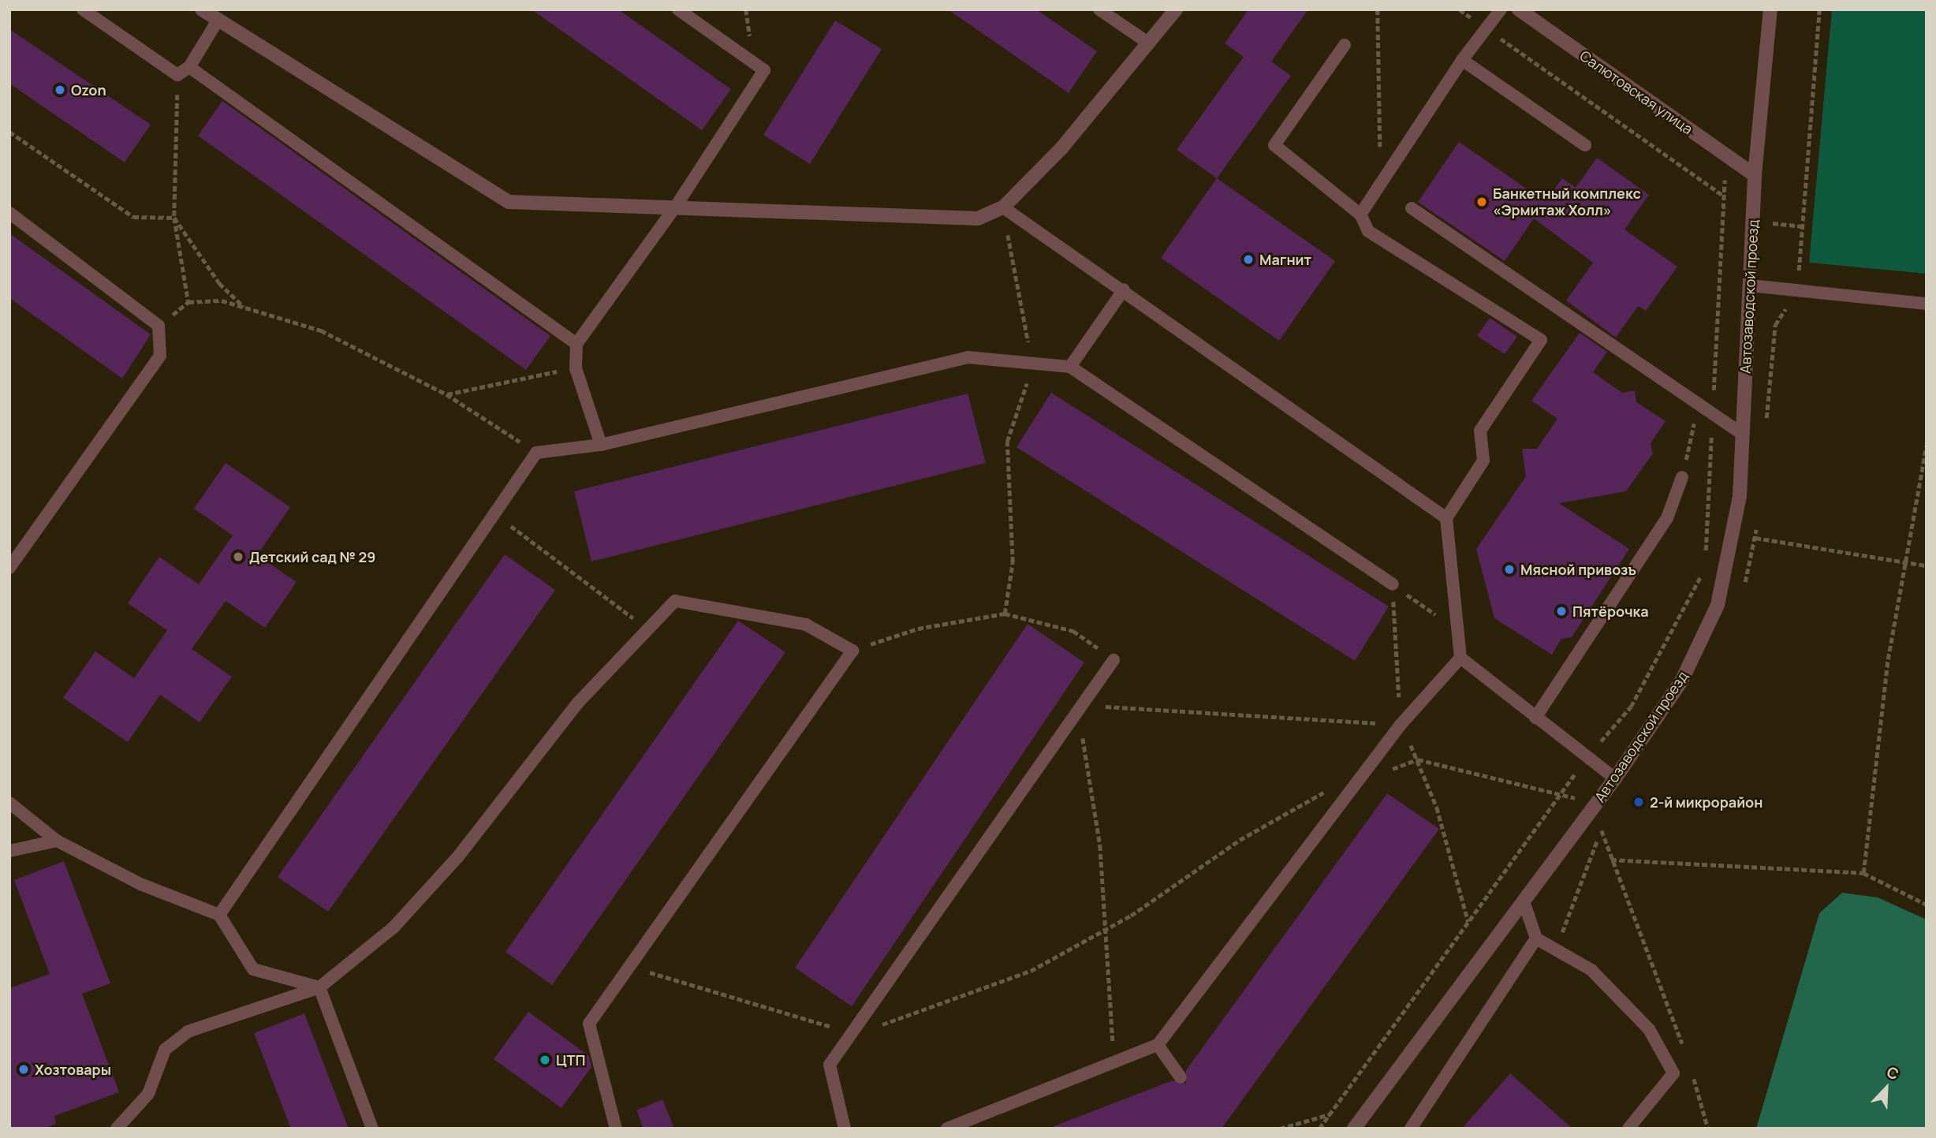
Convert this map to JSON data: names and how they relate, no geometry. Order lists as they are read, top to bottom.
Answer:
{
  "streets": {
    "street": ["Салютовская улица", "Автозаводской проезд"]
  },
  "crossings": [
    ["Салютовская улица", "Автозаводской проезд"]
  ],
  "places": [
    "Ozon",
    "Банкетный комплекс «Эрмитаж Холл»",
    "Магнит",
    "Детский сад № 29",
    "Мясной привозъ",
    "Пятёрочка",
    "2-й микрорайон",
    "ЦТП",
    "Хозтовары"
  ],
  "north": "top right"
}
